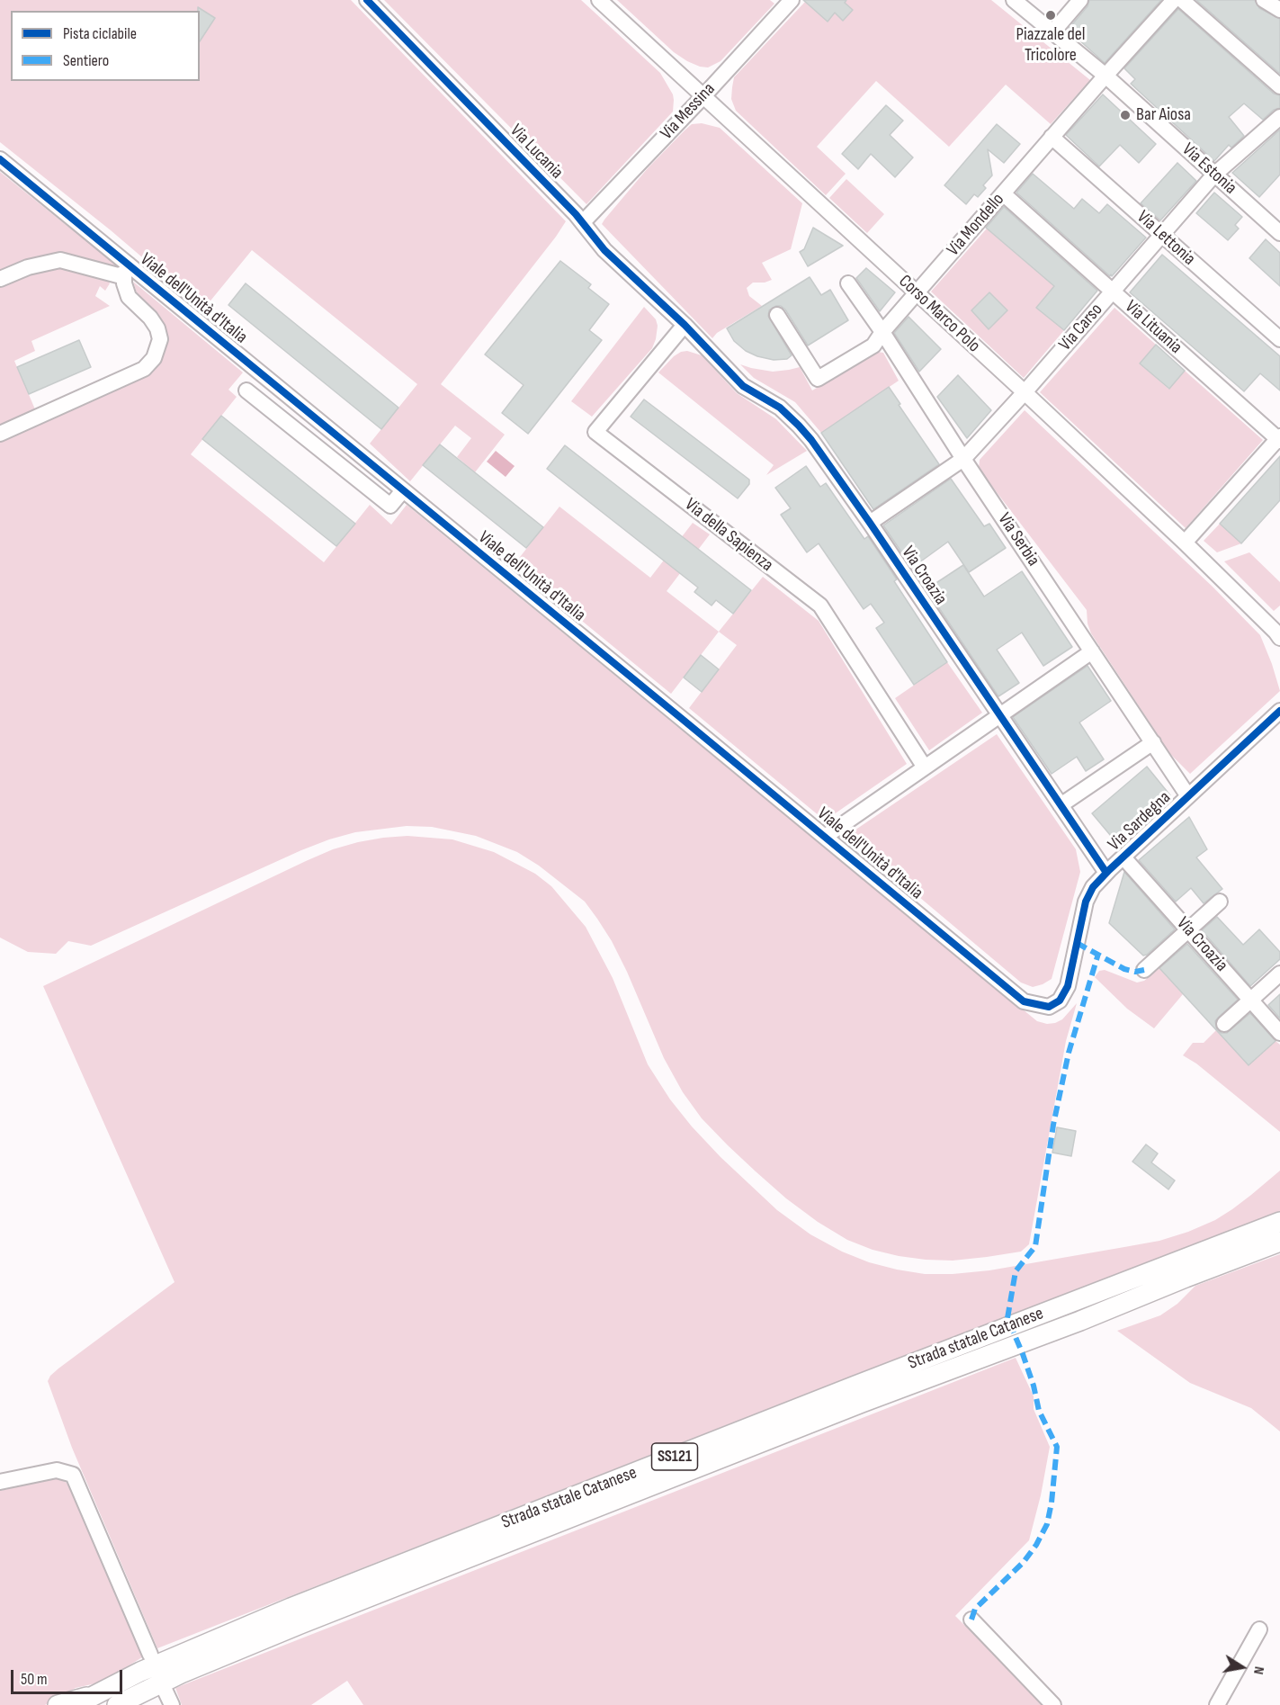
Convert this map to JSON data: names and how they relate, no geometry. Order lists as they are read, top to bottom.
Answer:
{
  "streets": {
    "main road": ["Strada statale Catanese", "SS121"],
    "street": [
      "Via Messina",
      "Via Lucania",
      "Via Estonia",
      "Via Mondello",
      "Via Lettonia",
      "Viale dell'Unità d'Italia",
      "Corso Marco Polo",
      "Via Carso",
      "Via Lituania",
      "Via della Sapienza",
      "Via Serbia",
      "Via Croazia",
      "Via Sardegna"
    ]
  },
  "crossings": [
    ["Via Messina", "Via Lucania"],
    ["Via Messina", "Corso Marco Polo"],
    ["Via Lucania", "Via della Sapienza"],
    ["Via Lucania", "Via Croazia"],
    ["Via Estonia", "Via Mondello"],
    ["Via Estonia", "Via Carso"],
    ["Via Mondello", "Via Lettonia"],
    ["Via Mondello", "Corso Marco Polo"],
    ["Via Mondello", "Via Lituania"],
    ["Via Mondello", "Via Serbia"],
    ["Via Lettonia", "Via Carso"],
    ["Viale dell'Unità d'Italia", "Via Sardegna"],
    ["Corso Marco Polo", "Via Carso"],
    ["Via Carso", "Via Lituania"],
    ["Via Carso", "Via Serbia"],
    ["Via Carso", "Via Croazia"],
    ["Via della Sapienza", "Via Croazia"],
    ["Via Serbia", "Via Sardegna"],
    ["Via Croazia", "Via Sardegna"]
  ],
  "places": ["Piazzale del Tricolore", "Bar Aiosa"],
  "legend": ["Pista ciclabile", "Sentiero"],
  "scale_bar": "50 m",
  "north": "right"
}
